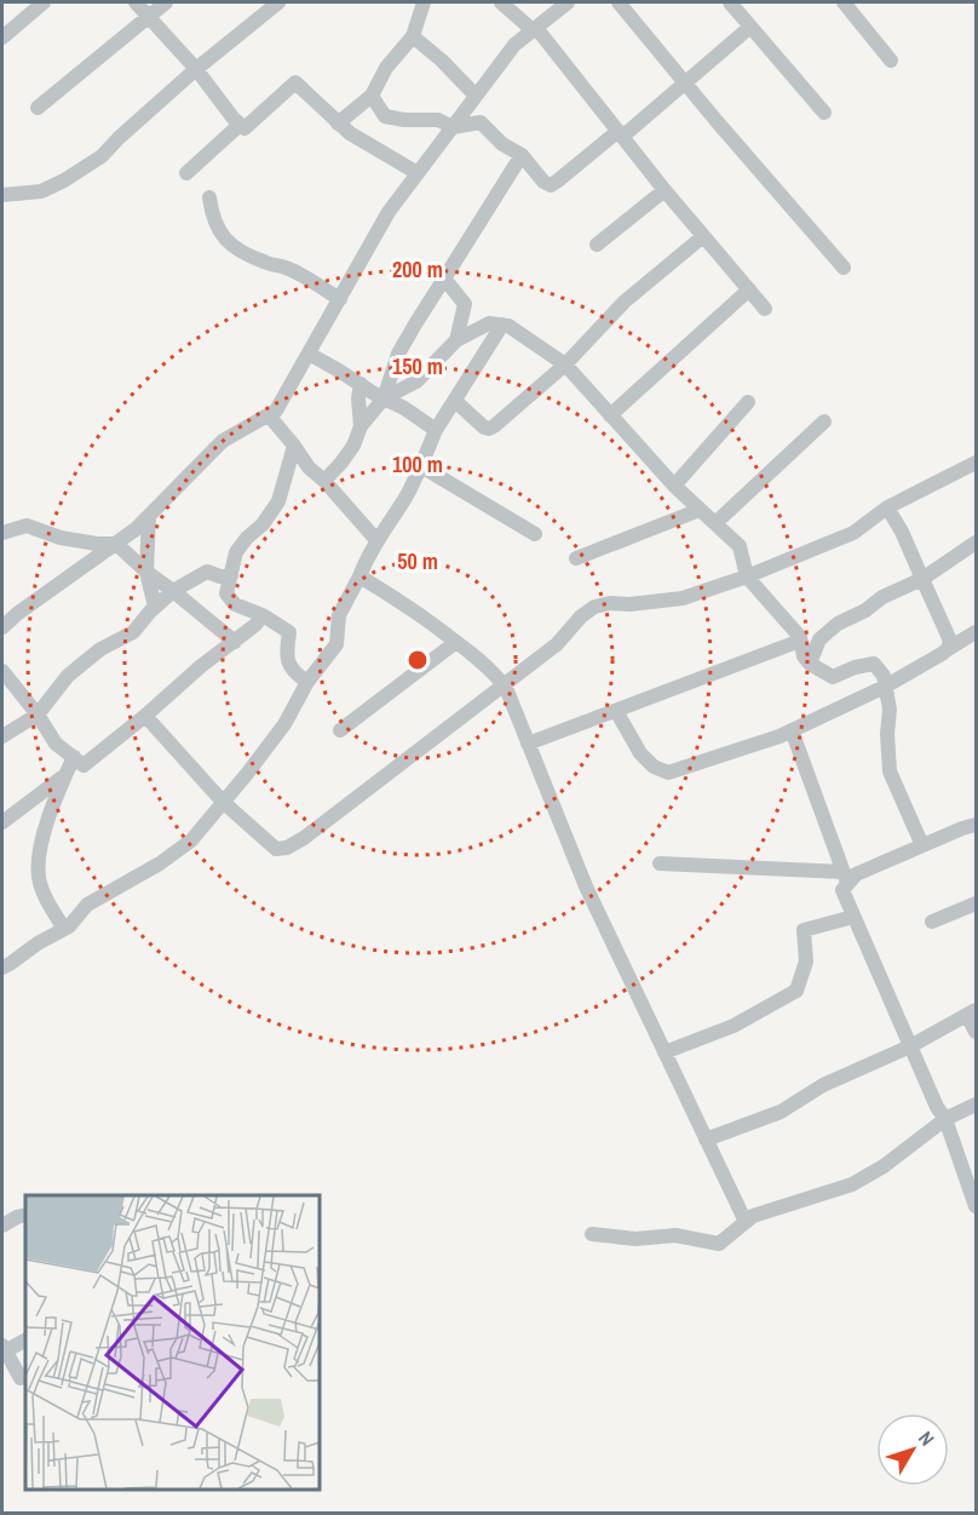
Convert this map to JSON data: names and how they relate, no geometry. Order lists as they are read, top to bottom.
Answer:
{
  "north": "top right",
  "rings": [
    "200 m",
    "150 m",
    "100 m",
    "50 m"
  ]
}
